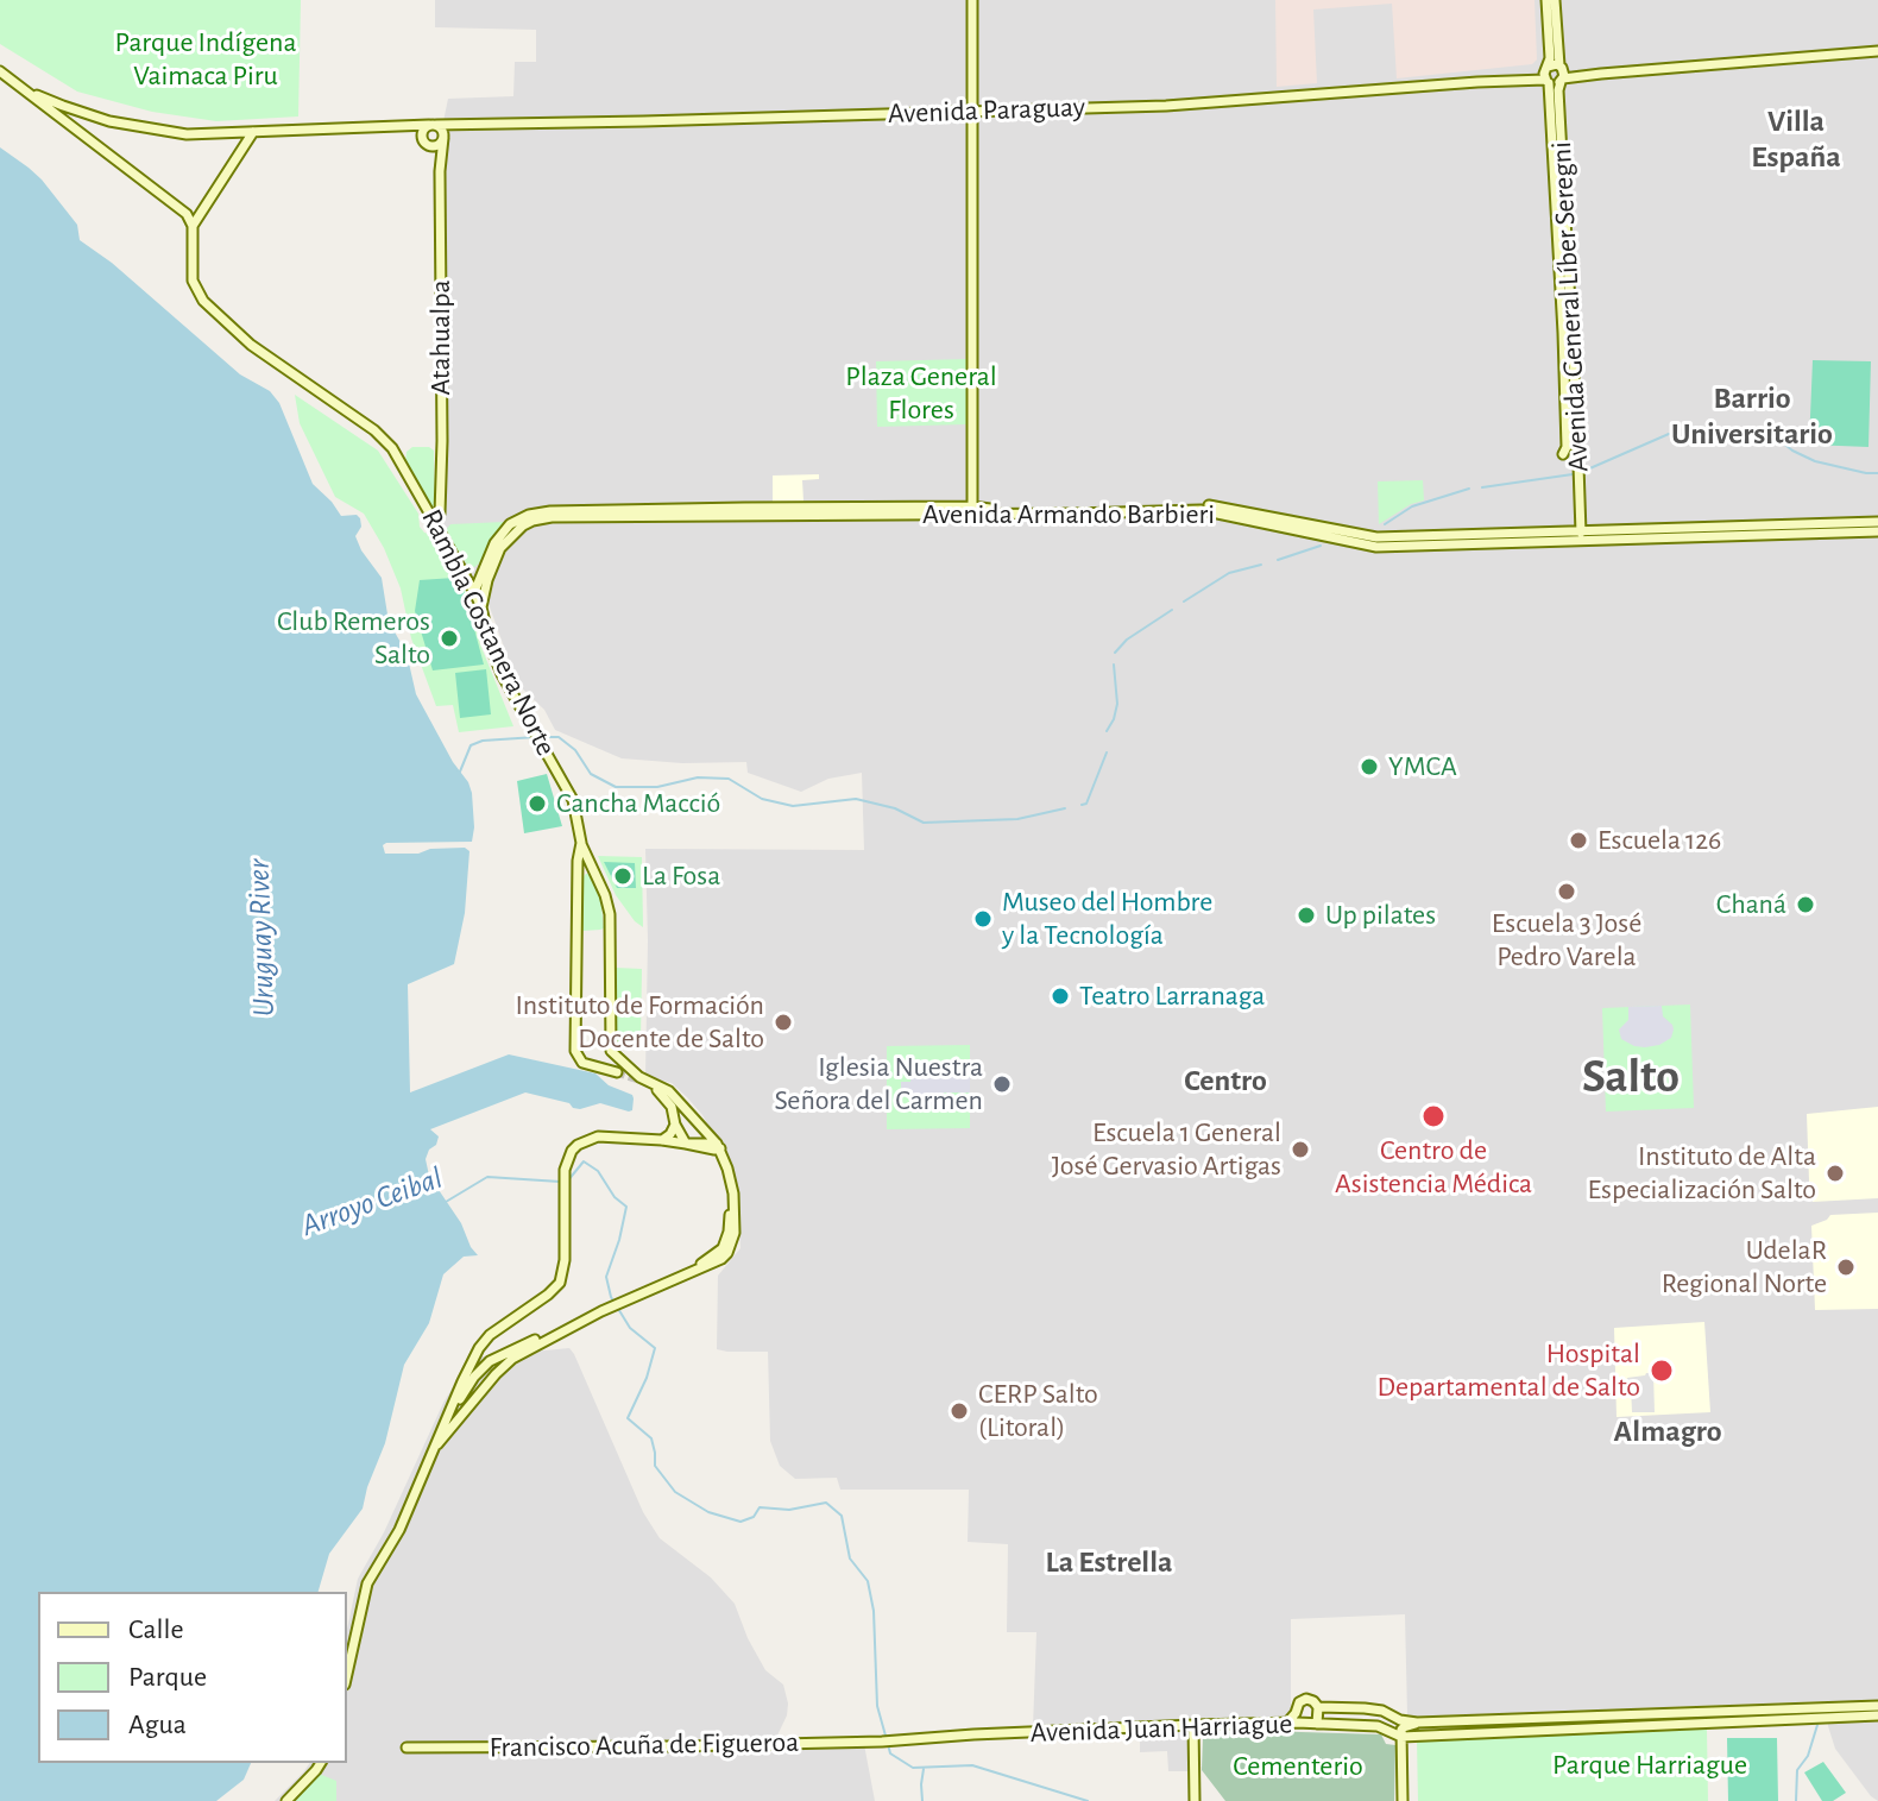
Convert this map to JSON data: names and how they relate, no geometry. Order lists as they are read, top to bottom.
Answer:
{
  "streets": {
    "street": [
      "Avenida Paraguay",
      "Avenida General Líber Seregni",
      "Atahualpa",
      "Avenida Armando Barbieri",
      "Rambla Costanera Norte",
      "Avenida Juan Harriague",
      "Francisco Acuña de Figueroa"
    ]
  },
  "crossings": [
    ["Avenida Paraguay", "Avenida General Líber Seregni"],
    ["Avenida Paraguay", "Atahualpa"],
    ["Avenida General Líber Seregni", "Avenida Armando Barbieri"],
    ["Atahualpa", "Rambla Costanera Norte"],
    ["Avenida Armando Barbieri", "Rambla Costanera Norte"],
    ["Avenida Juan Harriague", "Francisco Acuña de Figueroa"]
  ],
  "districts": [
    "Villa España",
    "Barrio Universitario",
    "Salto",
    "Centro",
    "Almagro",
    "La Estrella"
  ],
  "water": ["Uruguay River", "Arroyo Ceibal"],
  "parks": [
    "Parque Indígena Vaimaca Piru",
    "Plaza General Flores",
    "Parque Harriague",
    "Cementerio"
  ],
  "places": [
    "Club Remeros Salto",
    "YMCA",
    "Cancha Macció",
    "Escuela 126",
    "La Fosa",
    "Escuela 3 José Pedro Varela",
    "Chaná",
    "Up pilates",
    "Museo del Hombre y la Tecnología",
    "Teatro Larranaga",
    "Instituto de Formación Docente de Salto",
    "Iglesia Nuestra Señora del Carmen",
    "Centro de Asistencia Médica",
    "Escuela 1 General José Gervasio Artigas",
    "Instituto de Alta Especialización Salto",
    "UdelaR Regional Norte",
    "Hospital Departamental de Salto",
    "CERP Salto (Litoral)"
  ],
  "legend": ["Calle", "Parque", "Agua"]
}
